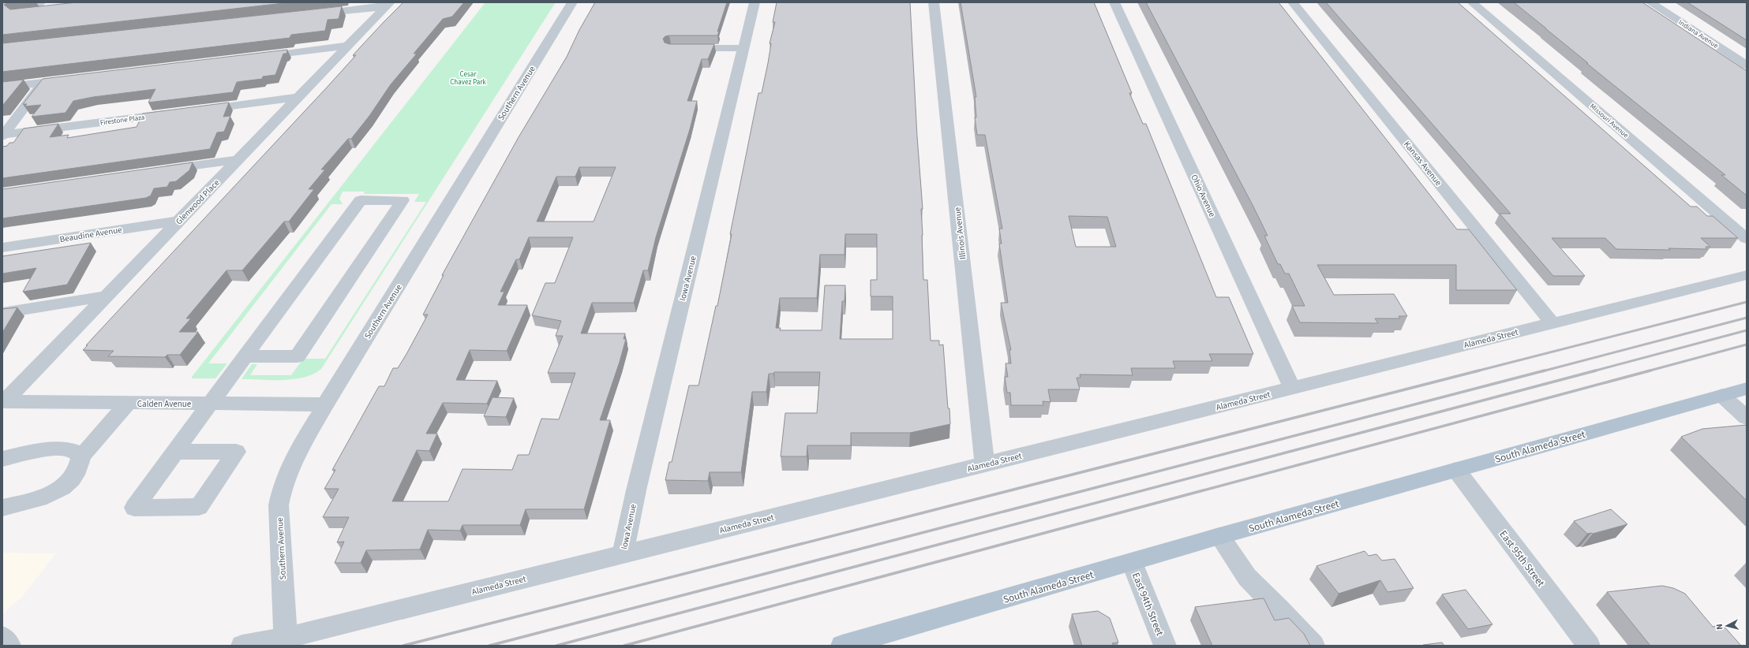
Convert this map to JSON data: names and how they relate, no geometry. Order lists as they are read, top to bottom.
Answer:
{
  "streets": {
    "main road": ["South Alameda Street"],
    "street": [
      "Indiana Avenue",
      "Southern Avenue",
      "Firestone Plaza",
      "Missouri Avenue",
      "Kansas Avenue",
      "Ohio Avenue",
      "Glenwood Place",
      "Illinois Avenue",
      "Beaudine Avenue",
      "Iowa Avenue",
      "Alameda Street",
      "Calden Avenue",
      "East 95th Street",
      "East 94th Street"
    ]
  },
  "crossings": [
    ["Southern Avenue", "Alameda Street"],
    ["Southern Avenue", "Calden Avenue"],
    ["Kansas Avenue", "Alameda Street"],
    ["Ohio Avenue", "Alameda Street"],
    ["Glenwood Place", "Beaudine Avenue"],
    ["Glenwood Place", "Calden Avenue"],
    ["Illinois Avenue", "Alameda Street"],
    ["Iowa Avenue", "Alameda Street"],
    ["South Alameda Street", "East 95th Street"],
    ["South Alameda Street", "East 94th Street"]
  ],
  "parks": ["Cesar Chavez Park"],
  "north": "left"
}
